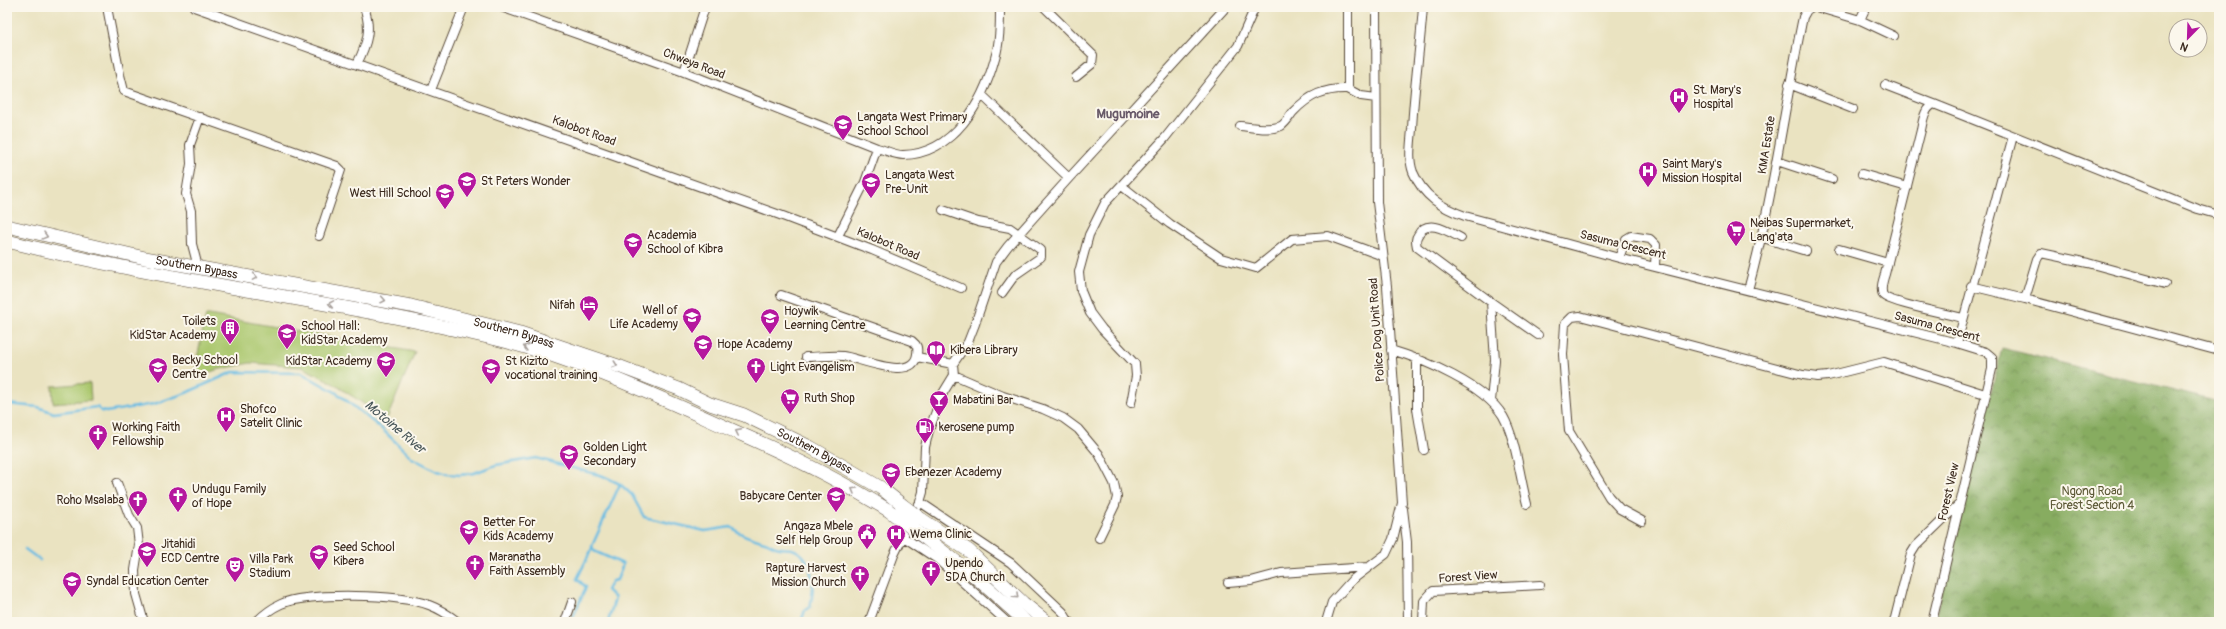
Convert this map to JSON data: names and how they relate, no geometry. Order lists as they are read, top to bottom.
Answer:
{
  "streets": {
    "highway": ["Southern Bypass"],
    "street": [
      "Chweya Road",
      "Kalobot Road",
      "KMA Estate",
      "Sasuma Crescent",
      "Police Dog Unit Road",
      "Forest View"
    ]
  },
  "crossings": [
    ["KMA Estate", "Sasuma Crescent"],
    ["Sasuma Crescent", "Forest View"]
  ],
  "districts": ["Mugumoine"],
  "water": ["Motoine River"],
  "parks": ["Ngong Road Forest Section 4"],
  "places": {
    "hospital": [
      "St. Mary's Hospital",
      "Saint Mary's Mission Hospital",
      "Shofco Satelit Clinic",
      "Wema Clinic"
    ],
    "school or university": [
      "Langata West Primary School School",
      "St Peters Wonder",
      "Langata West Pre-Unit",
      "West Hill School",
      "Academia School of Kibra",
      "Well of Life Academy",
      "Hoywik Learning Centre",
      "School Hall: KidStar Academy",
      "Hope Academy",
      "KidStar Academy",
      "Becky School Centre",
      "St Kizito vocational training",
      "Golden Light Secondary",
      "Ebenezer Academy",
      "Babycare Center",
      "Better For Kids Academy",
      "Jitahidi ECD Centre",
      "Seed School Kibera",
      "Syndal Education Center"
    ],
    "supermarket": ["Neibas Supermarket, Lang'ata", "Ruth Shop"],
    "hotel": ["Nifah"],
    "building": ["Toilets KidStar Academy"],
    "library": ["Kibera Library"],
    "church": [
      "Light Evangelism",
      "Working Faith Fellowship",
      "Undugu Family of Hope",
      "Roho Msalaba",
      "Maranatha Faith Assembly",
      "Upendo SDA Church",
      "Rapture Harvest Mission Church"
    ],
    "bar": ["Mabatini Bar"],
    "fuel station": ["kerosene pump"],
    "public building": ["Angaza Mbele Self Help Group"],
    "theatre": ["Villa Park Stadium"]
  },
  "north": "bottom left"
}
